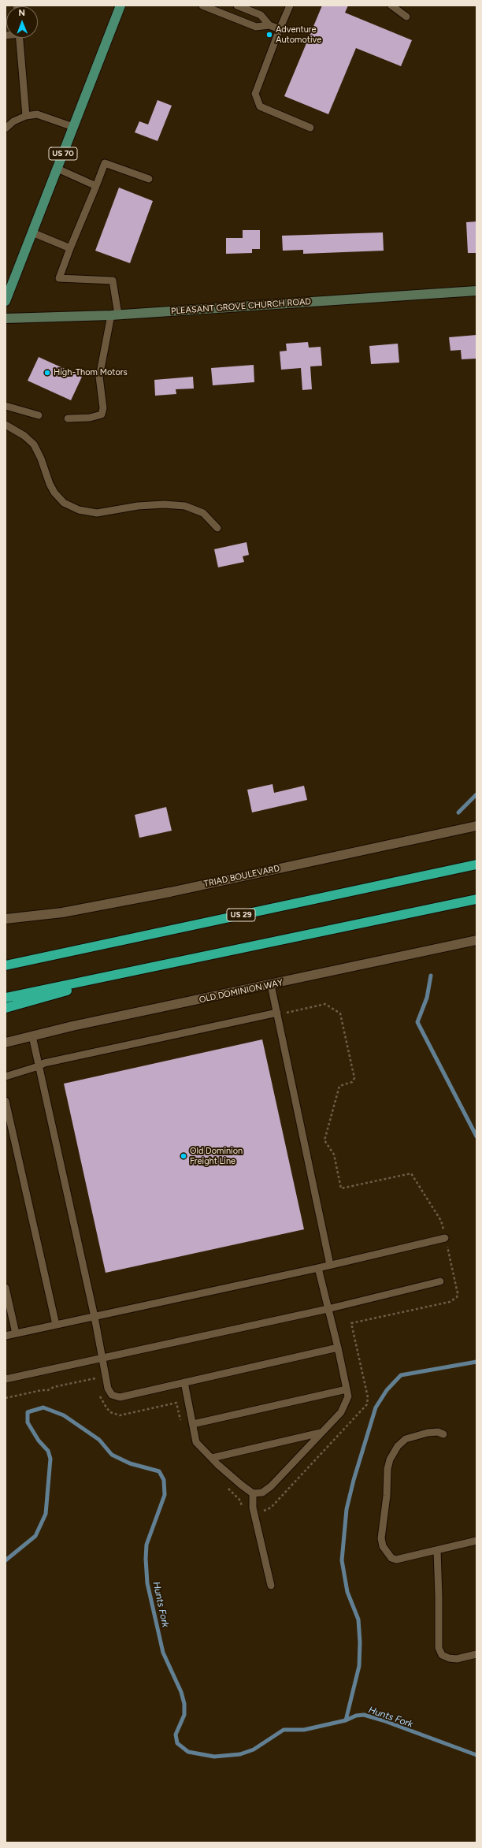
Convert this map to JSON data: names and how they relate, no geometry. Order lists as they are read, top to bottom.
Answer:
{
  "streets": {
    "highway": ["US 29"],
    "main road": ["US 70"],
    "street": ["PLEASANT GROVE CHURCH ROAD", "TRIAD BOULEVARD", "OLD DOMINION WAY"]
  },
  "water": ["Hunts Fork"],
  "places": ["Adventure Automotive", "High-Thom Motors", "Old Dominion Freight Line"],
  "north": "top"
}
